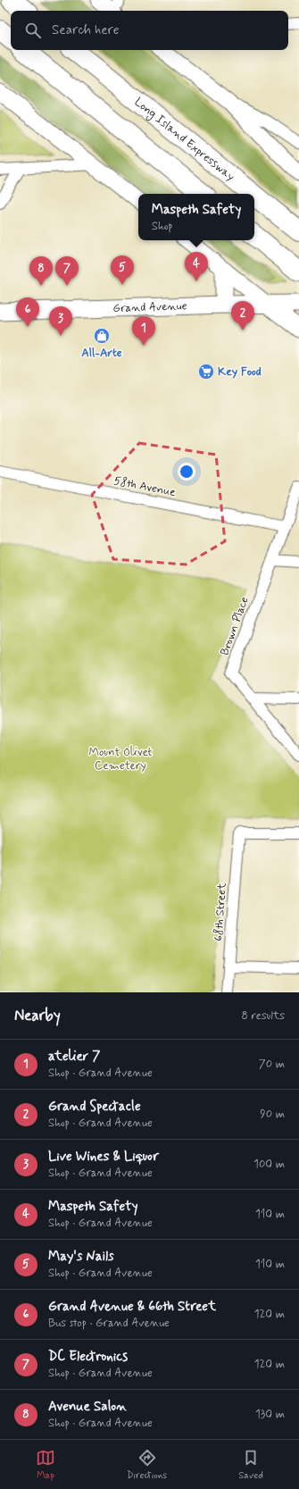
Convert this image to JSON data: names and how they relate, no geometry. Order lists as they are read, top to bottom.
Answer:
{
  "streets": {
    "highway": ["Long Island Expressway"],
    "main road": ["Grand Avenue"],
    "street": ["58th Avenue", "Brown Place", "68th Street"]
  },
  "crossings": [
    ["58th Avenue", "Brown Place"]
  ],
  "parks": ["Mount Olivet Cemetery"],
  "places": {
    "shop": ["All-Arte"],
    "supermarket": ["Key Food"]
  },
  "page": {
    "search": "Search here",
    "popup": ["Maspeth Safety", "Shop"],
    "pins": [
      "4",
      "5",
      "7",
      "8",
      "6",
      "2",
      "3",
      "1"
    ],
    "heading": ["Nearby", "8 results"],
    "list": [
      {
        "mark": "1",
        "name": "atelier 7",
        "note": "Shop · Grand Avenue",
        "value": "70 m"
      },
      {
        "mark": "2",
        "name": "Grand Spectacle",
        "note": "Shop · Grand Avenue",
        "value": "90 m"
      },
      {
        "mark": "3",
        "name": "Live Wines & Liquor",
        "note": "Shop · Grand Avenue",
        "value": "100 m"
      },
      {
        "mark": "4",
        "name": "Maspeth Safety",
        "note": "Shop · Grand Avenue",
        "value": "110 m"
      },
      {
        "mark": "5",
        "name": "May's Nails",
        "note": "Shop · Grand Avenue",
        "value": "110 m"
      },
      {
        "mark": "6",
        "name": "Grand Avenue & 66th Street",
        "note": "Bus stop · Grand Avenue",
        "value": "120 m"
      },
      {
        "mark": "7",
        "name": "DC Electronics",
        "note": "Shop · Grand Avenue",
        "value": "120 m"
      },
      {
        "mark": "8",
        "name": "Avenue Salon",
        "note": "Shop · Grand Avenue",
        "value": "130 m"
      }
    ],
    "nav": ["Map", "Directions", "Saved"]
  }
}
